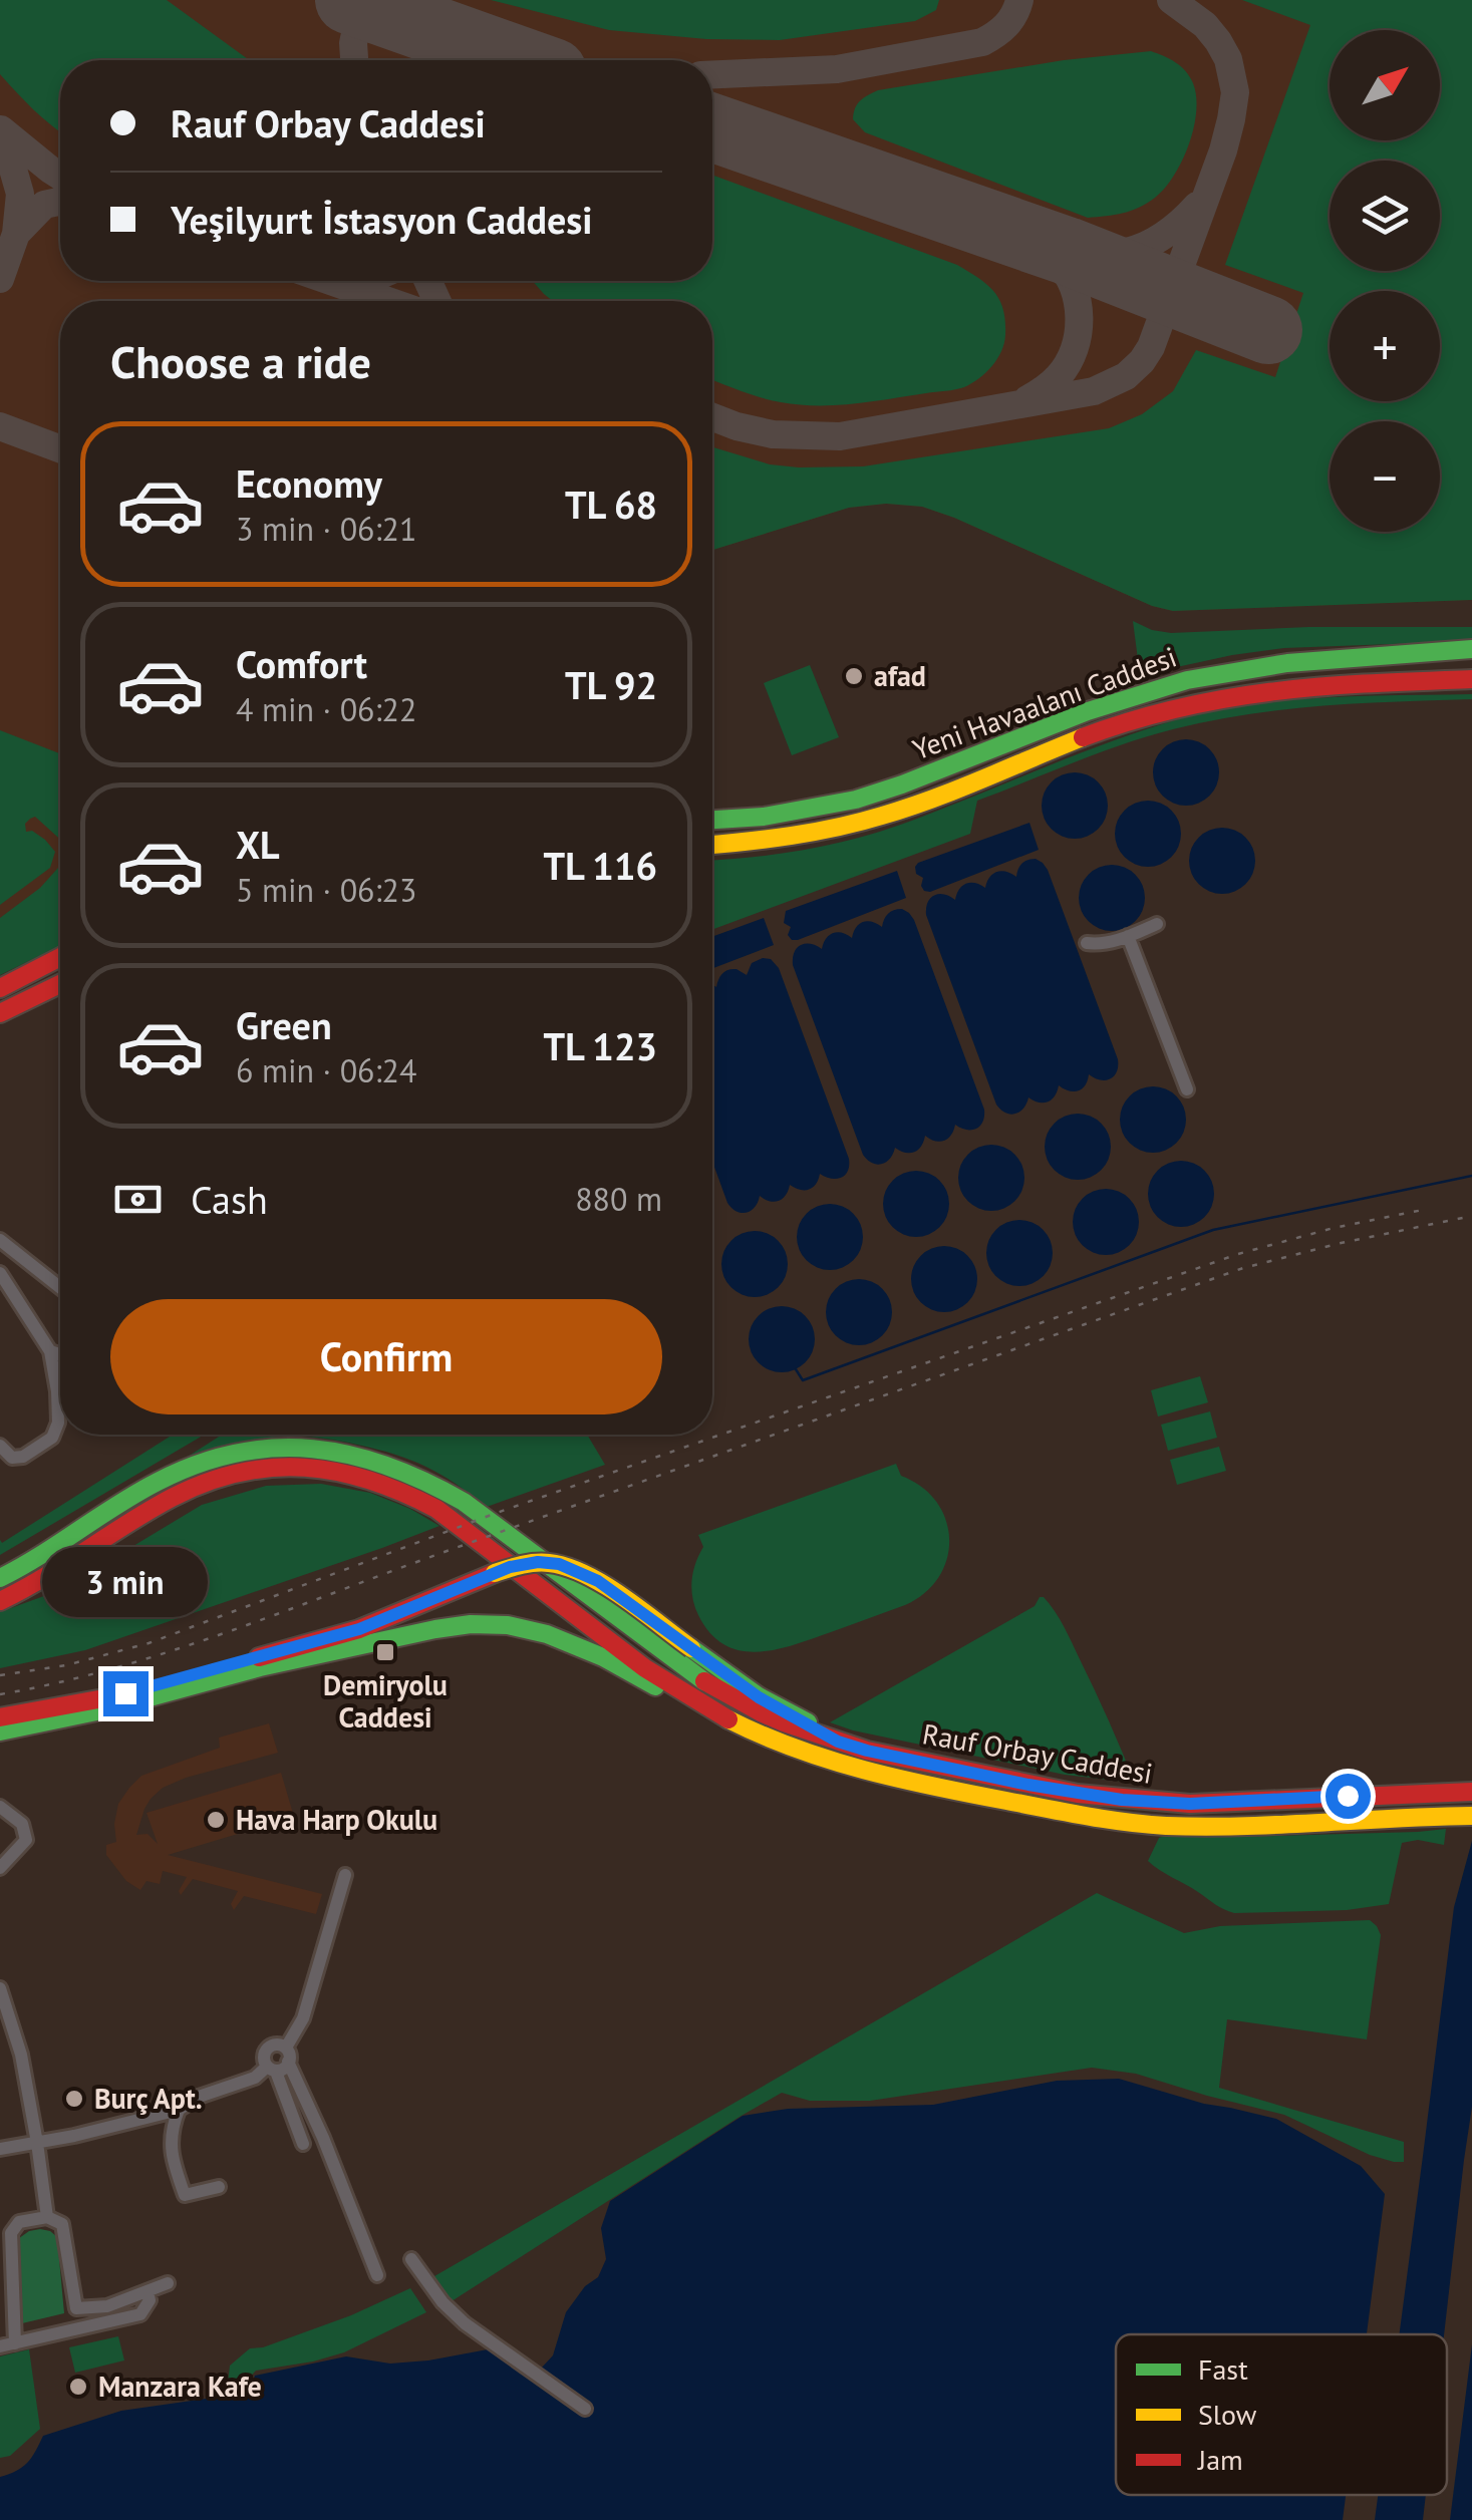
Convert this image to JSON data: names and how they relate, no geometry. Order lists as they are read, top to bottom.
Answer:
{
  "streets": {
    "main road": ["Yeni Havaalanı Caddesi", "Rauf Orbay Caddesi"]
  },
  "places": {
    "other": [
      "afad",
      "Hava Harp Okulu",
      "Burç Apt.",
      "Manzara Kafe"
    ],
    "transit": ["Demiryolu Caddesi"]
  },
  "legend": ["Fast", "Slow", "Jam"],
  "north": "top right",
  "page": {
    "map_buttons": ["+", "−"],
    "banner": ["Rauf Orbay Caddesi", "Yeşilyurt İstasyon Caddesi"],
    "heading": "Choose a ride",
    "list": [
      {
        "name": "Economy",
        "note": "3 min · 06:21",
        "value": "TL 68"
      },
      {
        "name": "Comfort",
        "note": "4 min · 06:22",
        "value": "TL 92"
      },
      {
        "name": "XL",
        "note": "5 min · 06:23",
        "value": "TL 116"
      },
      {
        "name": "Green",
        "note": "6 min · 06:24",
        "value": "TL 123"
      }
    ],
    "pay": ["Cash", "880 m"],
    "buttons": "Confirm",
    "bubble": "3 min"
  }
}
